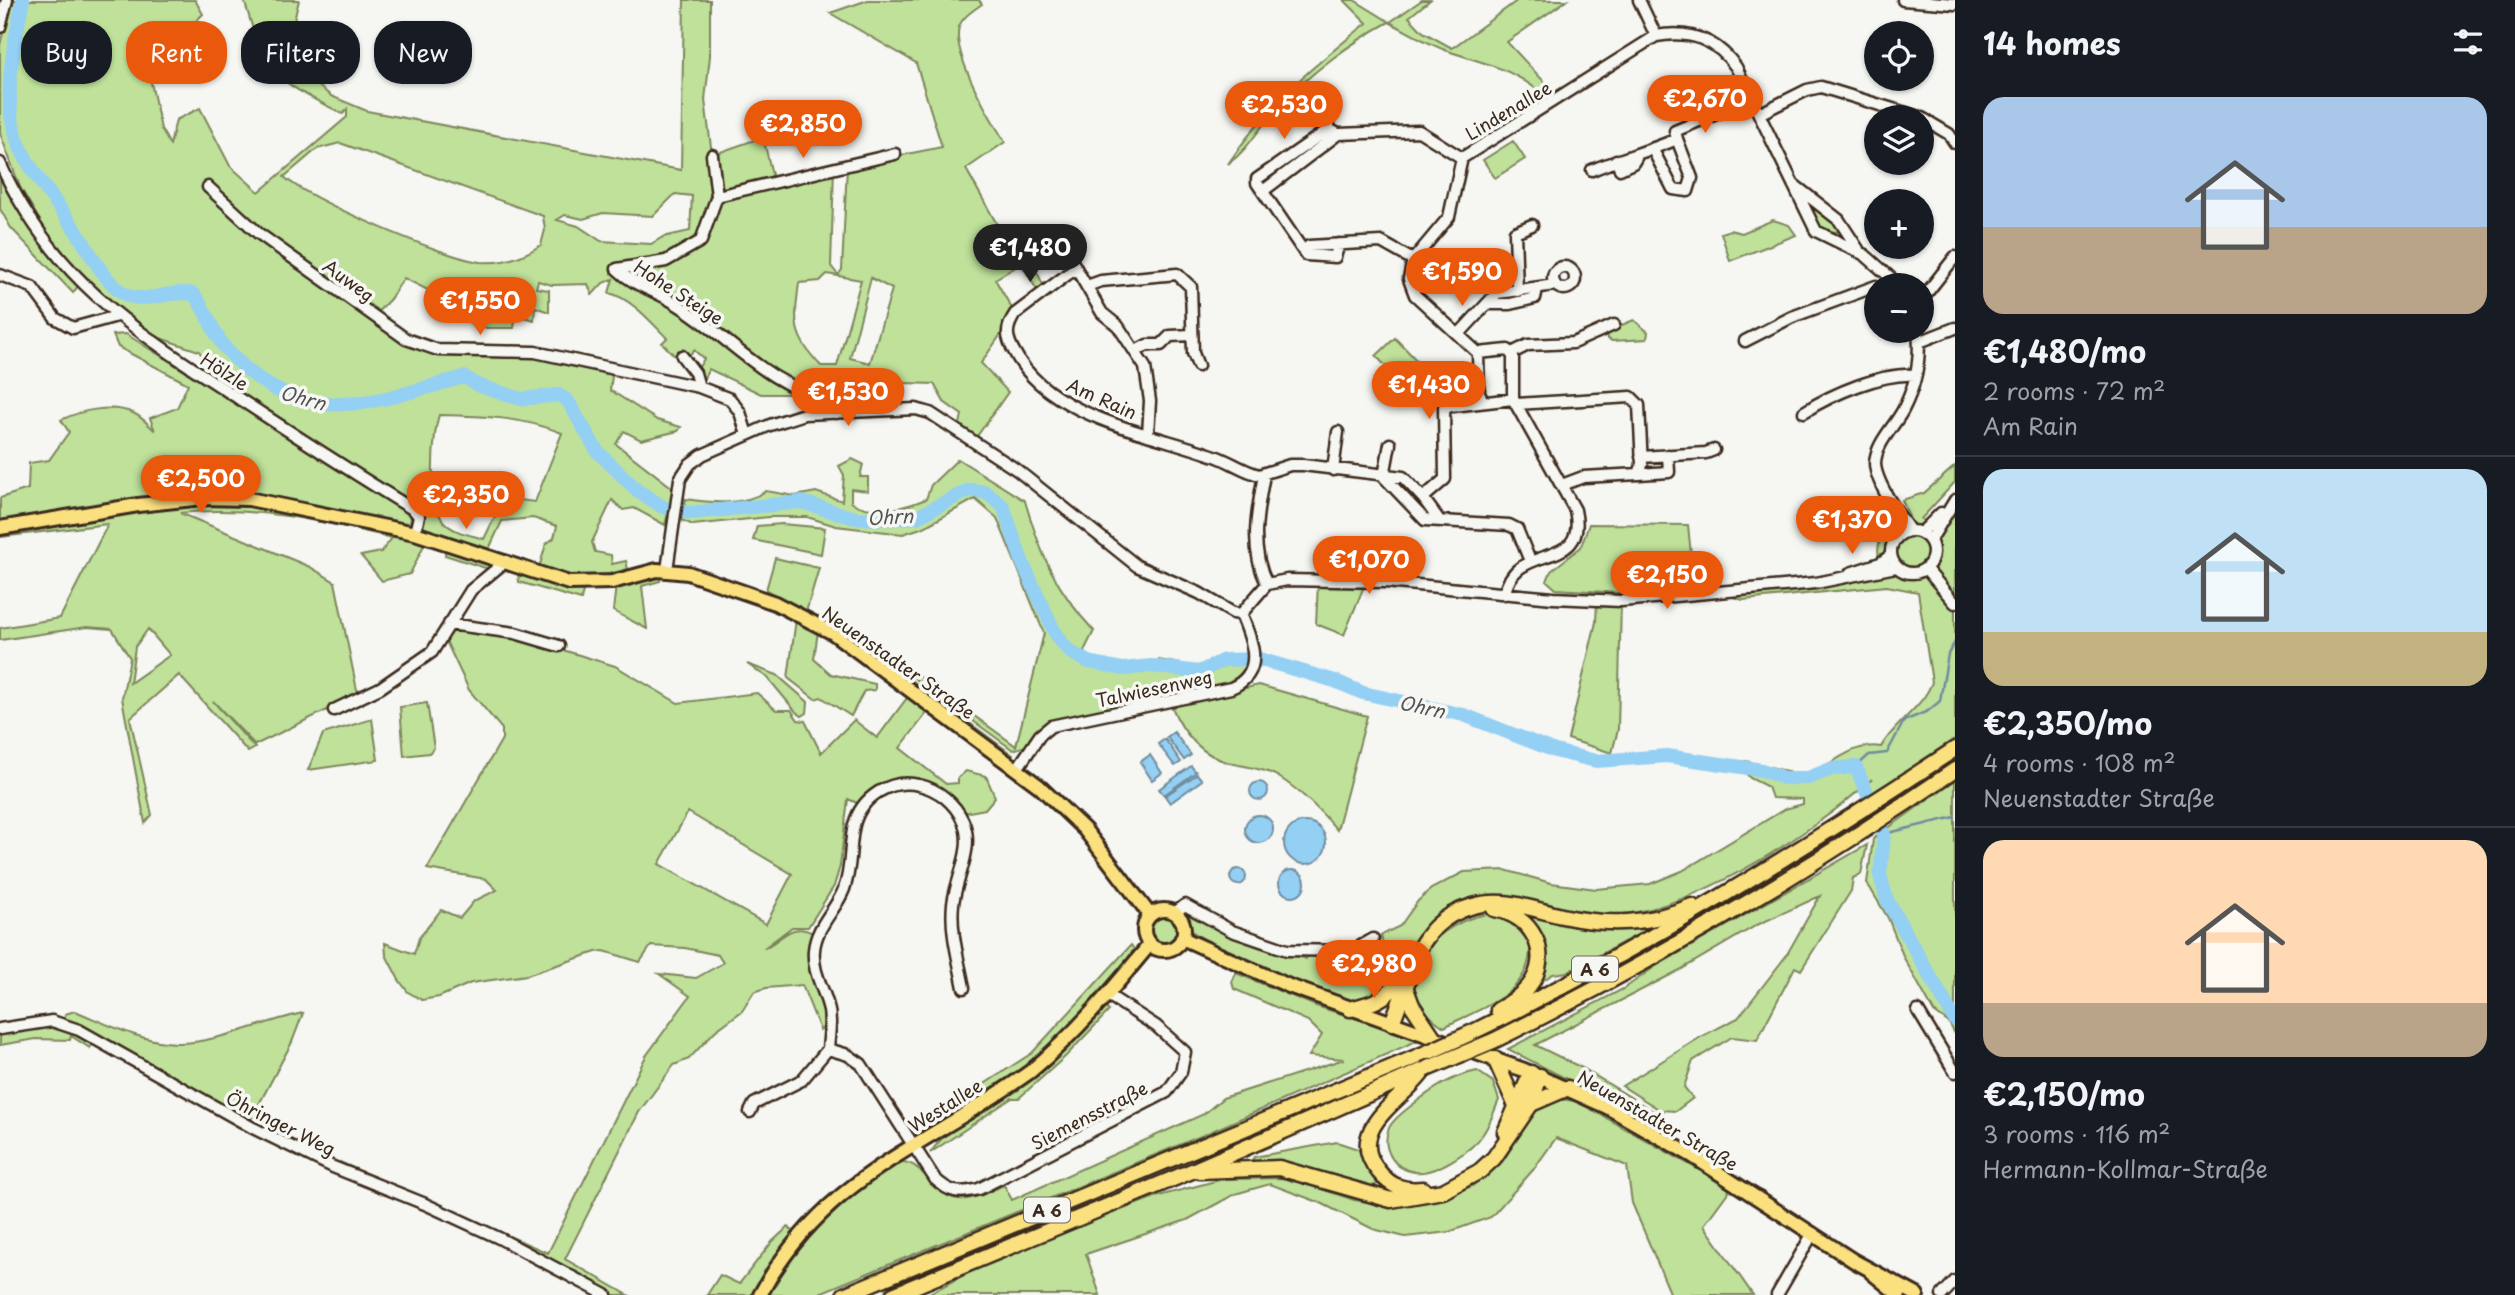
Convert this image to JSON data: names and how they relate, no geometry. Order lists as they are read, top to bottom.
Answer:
{
  "streets": {
    "highway": ["A 6"],
    "main road": ["Neuenstadter Straße", "Westallee"],
    "street": [
      "Lindenallee",
      "Auweg",
      "Hohe Steige",
      "Hölzle",
      "Am Rain",
      "Talwiesenweg",
      "Siemensstraße",
      "Öhringer Weg"
    ]
  },
  "crossings": [
    ["Hölzle", "Neuenstadter Straße"],
    ["Neuenstadter Straße", "Talwiesenweg"],
    ["Neuenstadter Straße", "A 6"],
    ["Neuenstadter Straße", "Westallee"],
    ["Westallee", "Siemensstraße"]
  ],
  "water": ["Ohrn"],
  "page": {
    "heading": "14 homes",
    "map_buttons": ["+", "−"],
    "chip": [
      "Buy",
      "Rent",
      "Filters",
      "New"
    ],
    "price": [
      "€2,670",
      "€2,530",
      "€2,850",
      "€1,480",
      "€1,590",
      "€1,550",
      "€1,430",
      "€1,530",
      "€2,500",
      "€2,350",
      "€1,370",
      "€1,070",
      "€2,150",
      "€2,980"
    ],
    "list": [
      {
        "name": "€1,480/mo",
        "note": "2 rooms · 72 m² · Am Rain"
      },
      {
        "name": "€2,350/mo",
        "note": "4 rooms · 108 m² · Neuenstadter Straße"
      },
      {
        "name": "€2,150/mo",
        "note": "3 rooms · 116 m² · Hermann-Kollmar-Straße"
      }
    ]
  }
}
